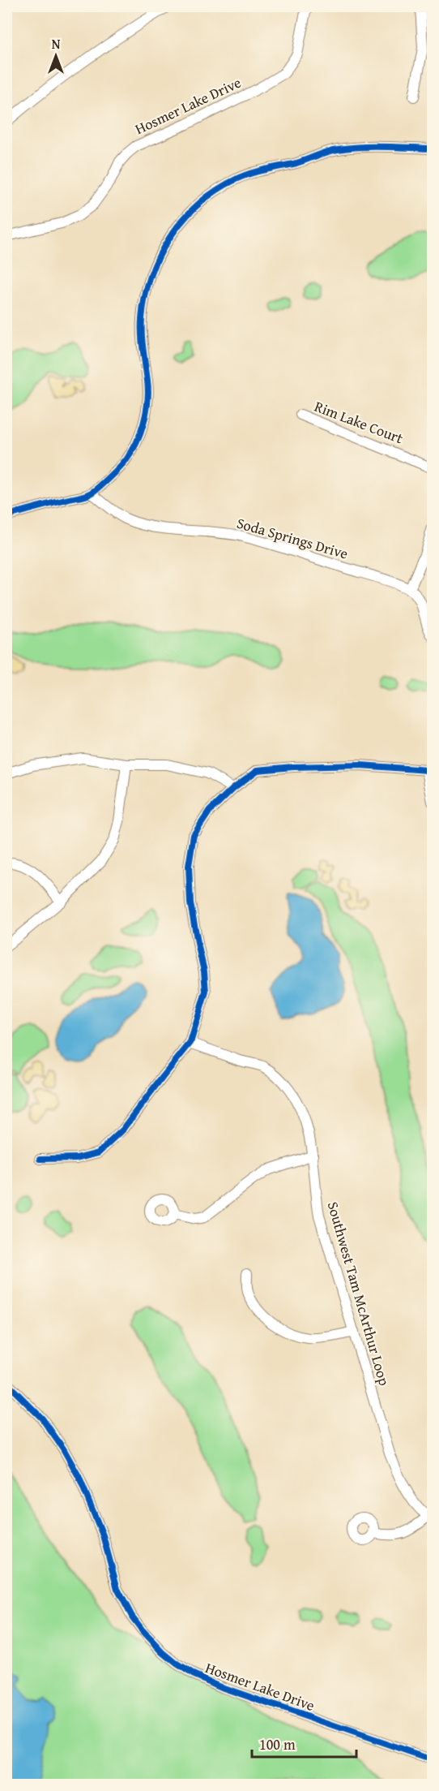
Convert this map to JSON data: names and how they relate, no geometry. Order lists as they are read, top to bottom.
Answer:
{
  "streets": {
    "street": [
      "Hosmer Lake Drive",
      "Rim Lake Court",
      "Soda Springs Drive",
      "Southwest Tam McArthur Loop"
    ]
  },
  "scale_bar": "100 m",
  "north": "top"
}
